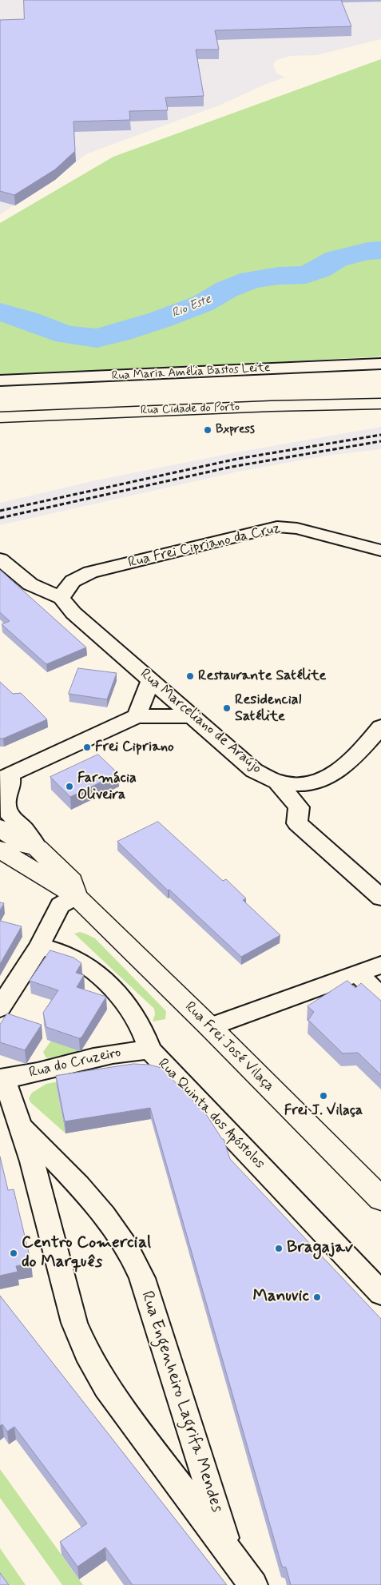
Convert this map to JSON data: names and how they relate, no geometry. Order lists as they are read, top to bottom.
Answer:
{
  "streets": {
    "main road": ["Rua Cidade do Porto", "Rua Frei José Vilaça"],
    "street": [
      "Rua Maria Amélia Bastos Leite",
      "Rua Frei Cipriano da Cruz",
      "Rua Marceliano de Araújo",
      "Rua do Cruzeiro",
      "Rua Quinta dos Apóstolos",
      "Rua Engenheiro Lagrifa Mendes"
    ]
  },
  "crossings": [
    ["Rua Frei Cipriano da Cruz", "Rua Marceliano de Araújo"],
    ["Rua do Cruzeiro", "Rua Quinta dos Apóstolos"],
    ["Rua do Cruzeiro", "Rua Engenheiro Lagrifa Mendes"]
  ],
  "water": ["Rio Este"],
  "places": [
    "Bxpress",
    "Restaurante Satélite",
    "Residencial Satélite",
    "Frei Cipriano",
    "Farmácia Oliveira",
    "Frei J. Vilaça",
    "Bragajav",
    "Centro Comercial do Marquês",
    "Manuvic"
  ]
}
